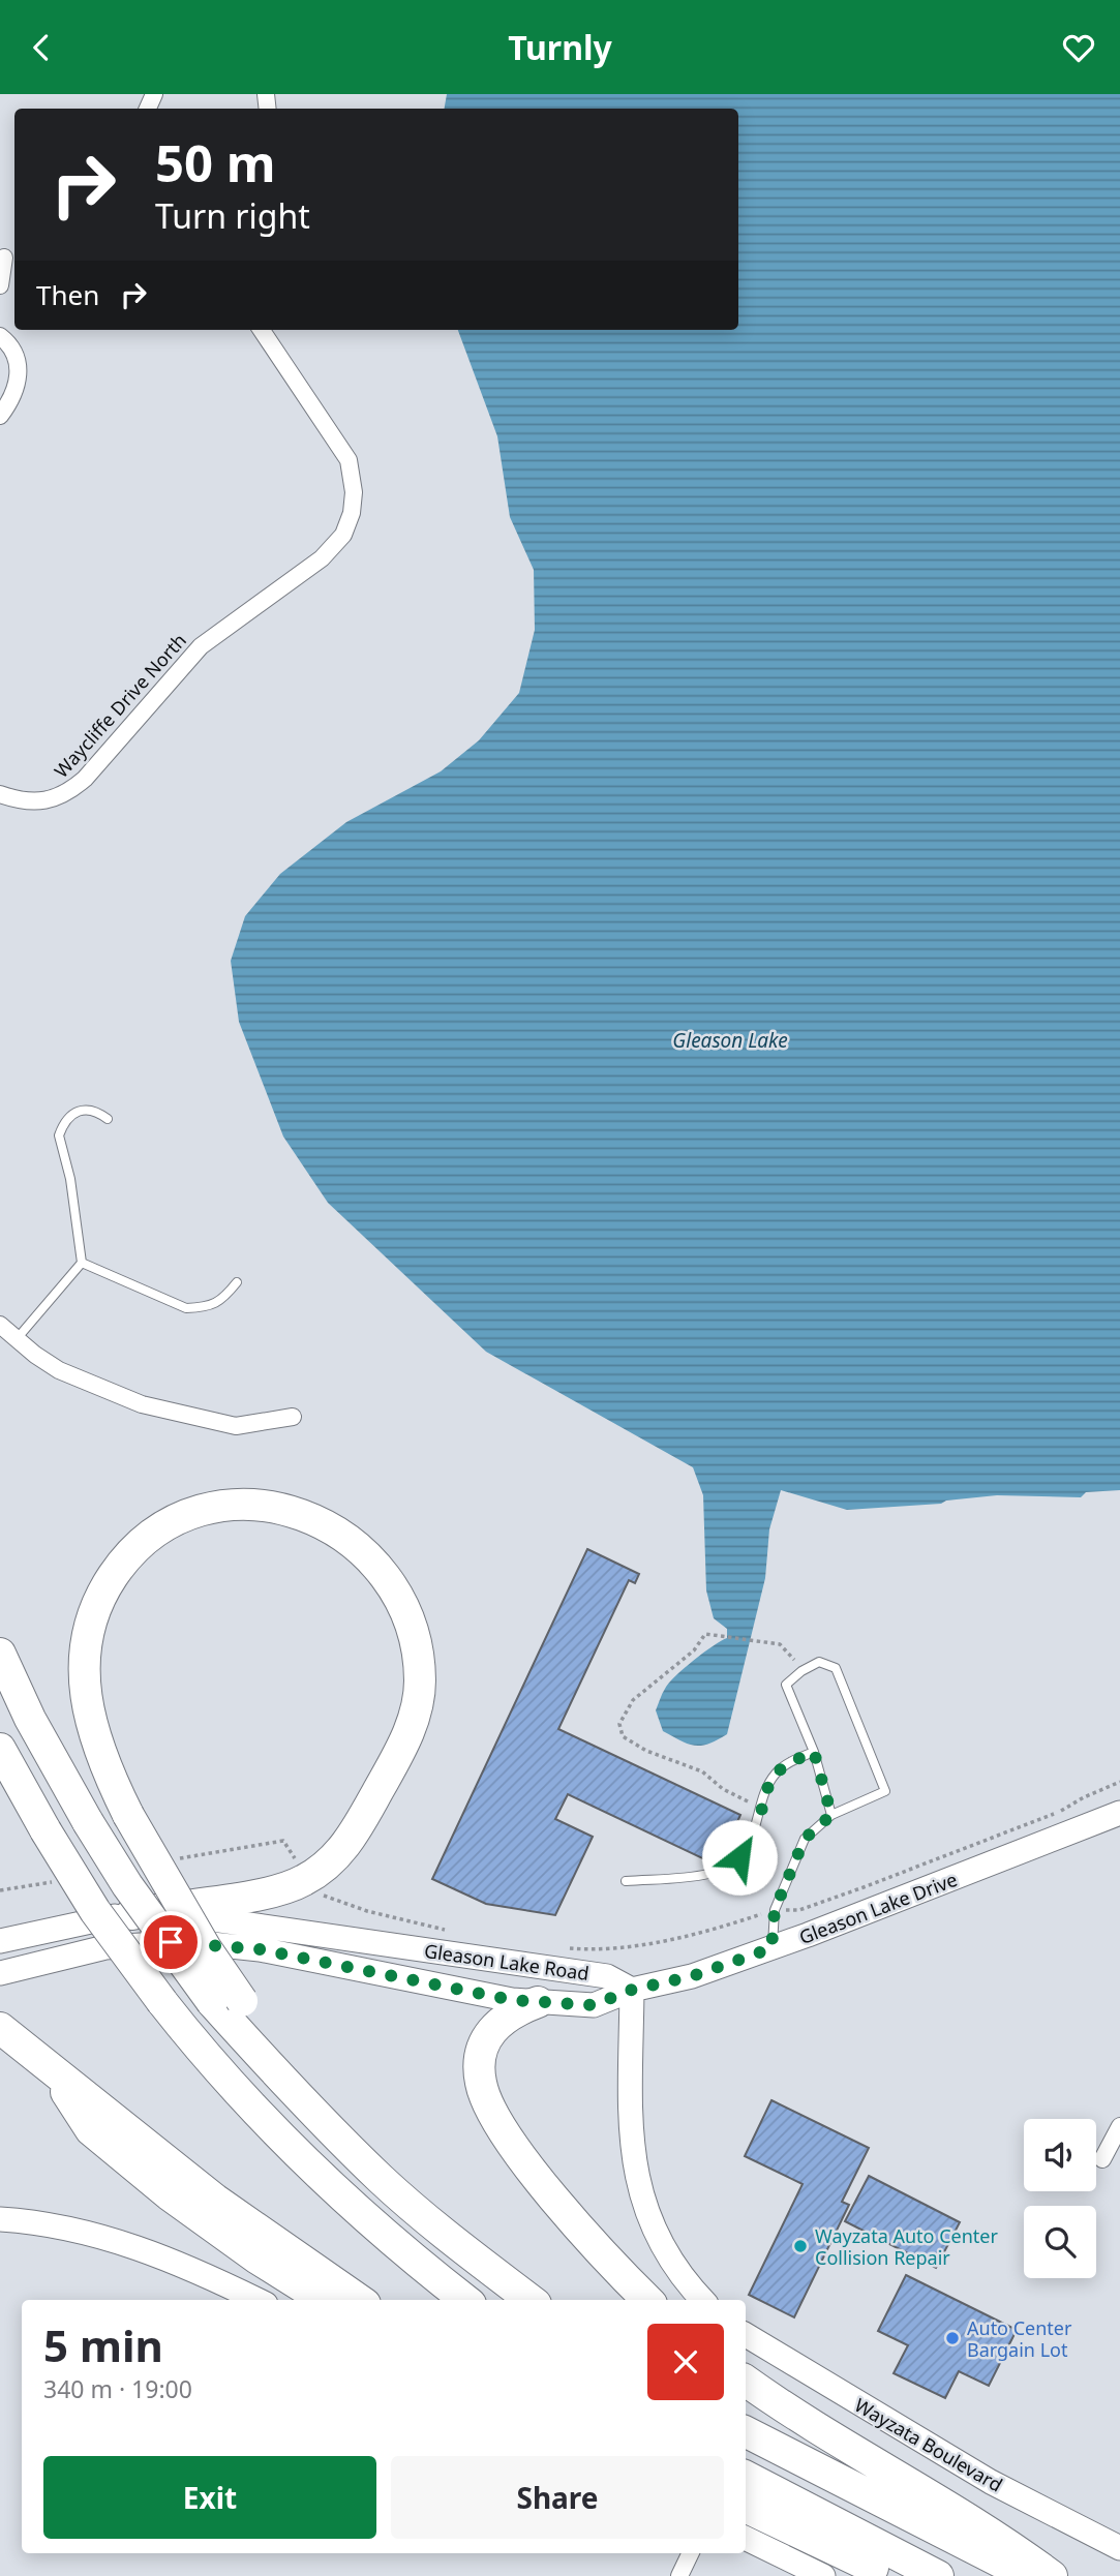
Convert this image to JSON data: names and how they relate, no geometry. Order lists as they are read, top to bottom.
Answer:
{
  "streets": {
    "main road": ["Gleason Lake Drive", "Gleason Lake Road", "Wayzata Boulevard"],
    "street": ["Waycliffe Drive North"]
  },
  "crossings": [
    ["Gleason Lake Drive", "Gleason Lake Road"]
  ],
  "water": ["Gleason Lake"],
  "places": ["Wayzata Auto Center Collision Repair", "Auto Center Bargain Lot"],
  "page": {
    "header": "Turnly",
    "turn": ["50 m", "Turn right"],
    "then": "Then",
    "heading": ["5 min", "340 m · 19:00"],
    "buttons": ["Exit", "Share"]
  }
}
